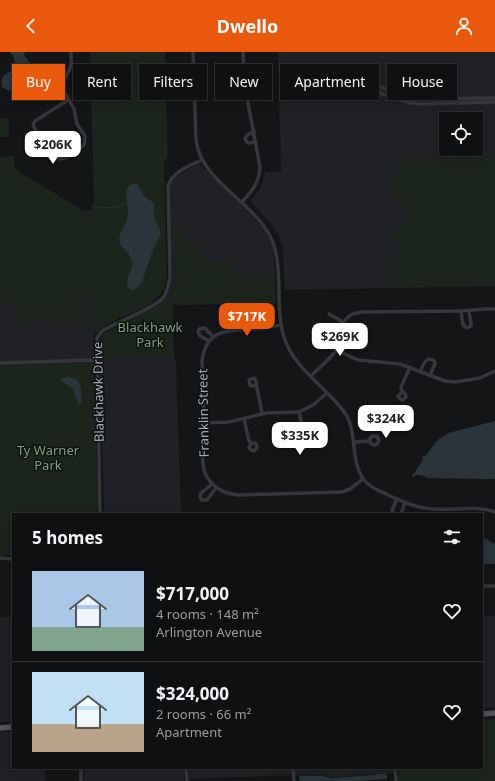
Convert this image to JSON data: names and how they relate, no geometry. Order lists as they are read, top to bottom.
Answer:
{
  "streets": {
    "street": ["Blackhawk Drive", "Franklin Street"]
  },
  "parks": ["Blackhawk Park", "Ty Warner Park"],
  "page": {
    "header": "Dwello",
    "chip": [
      "Buy",
      "Rent",
      "Filters",
      "New",
      "Apartment",
      "House"
    ],
    "price": [
      "$206K",
      "$717K",
      "$269K",
      "$324K",
      "$335K"
    ],
    "heading": "5 homes",
    "list": [
      {
        "name": "$717,000",
        "note": "4 rooms · 148 m² · Arlington Avenue"
      },
      {
        "name": "$324,000",
        "note": "2 rooms · 66 m² · Apartment"
      }
    ]
  }
}
